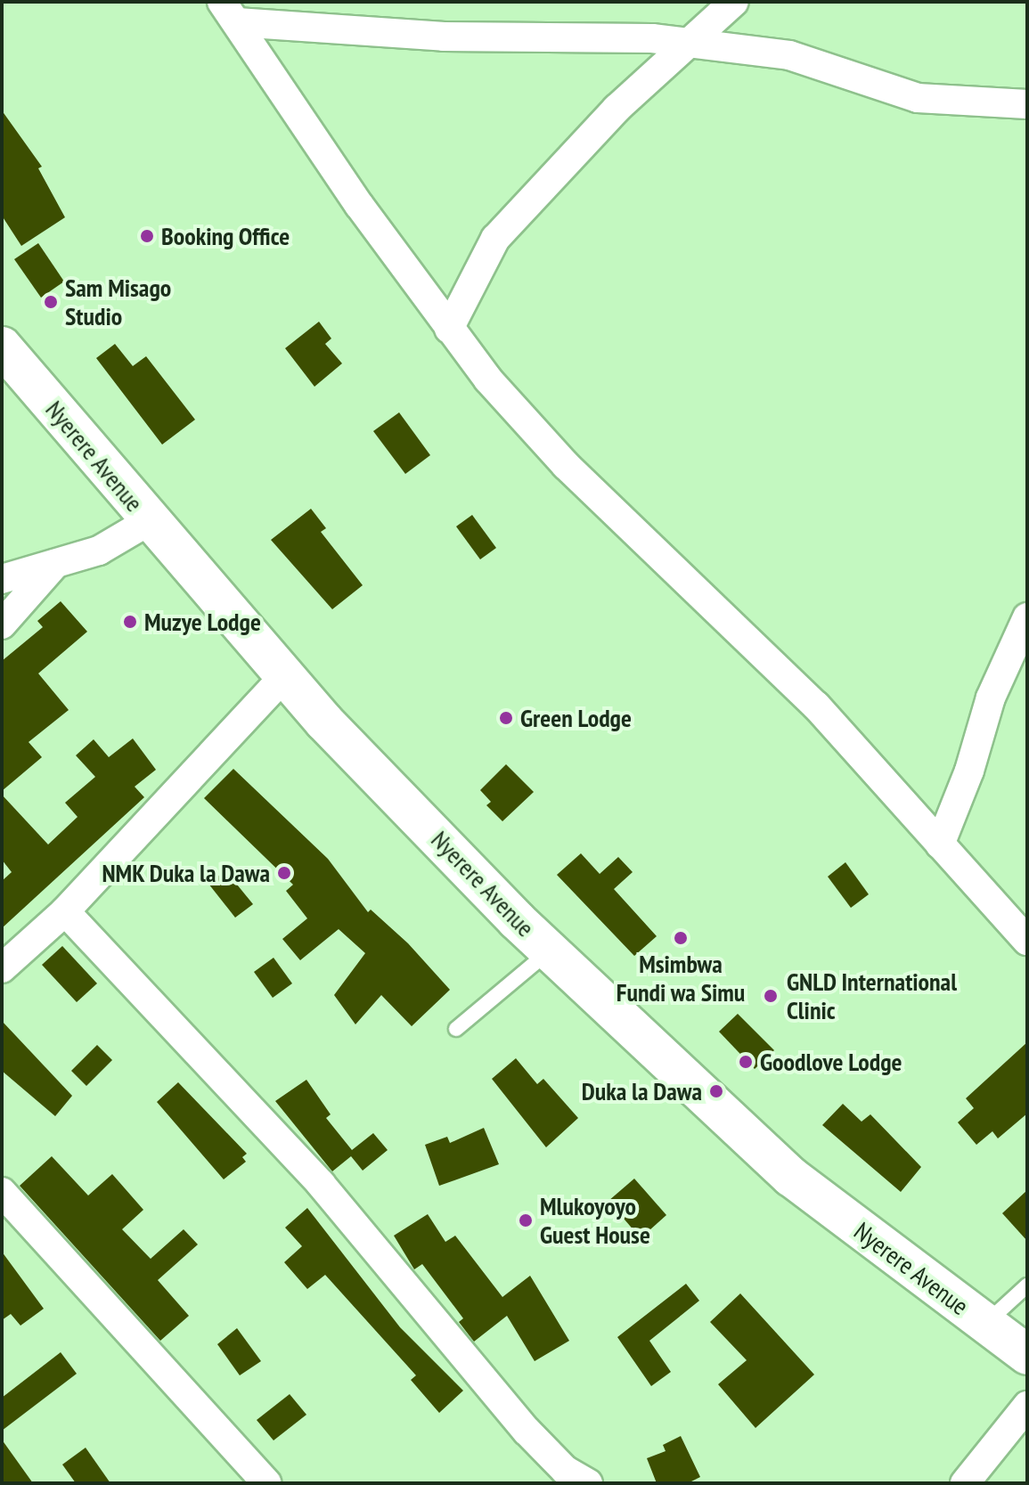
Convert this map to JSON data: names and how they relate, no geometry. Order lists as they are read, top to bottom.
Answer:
{
  "streets": {
    "main road": ["Nyerere Avenue"]
  },
  "places": [
    "Booking Office",
    "Sam Misago Studio",
    "Muzye Lodge",
    "Green Lodge",
    "NMK Duka la Dawa",
    "Msimbwa Fundi wa Simu",
    "GNLD International Clinic",
    "Goodlove Lodge",
    "Duka la Dawa",
    "Mlukoyoyo Guest House"
  ]
}
